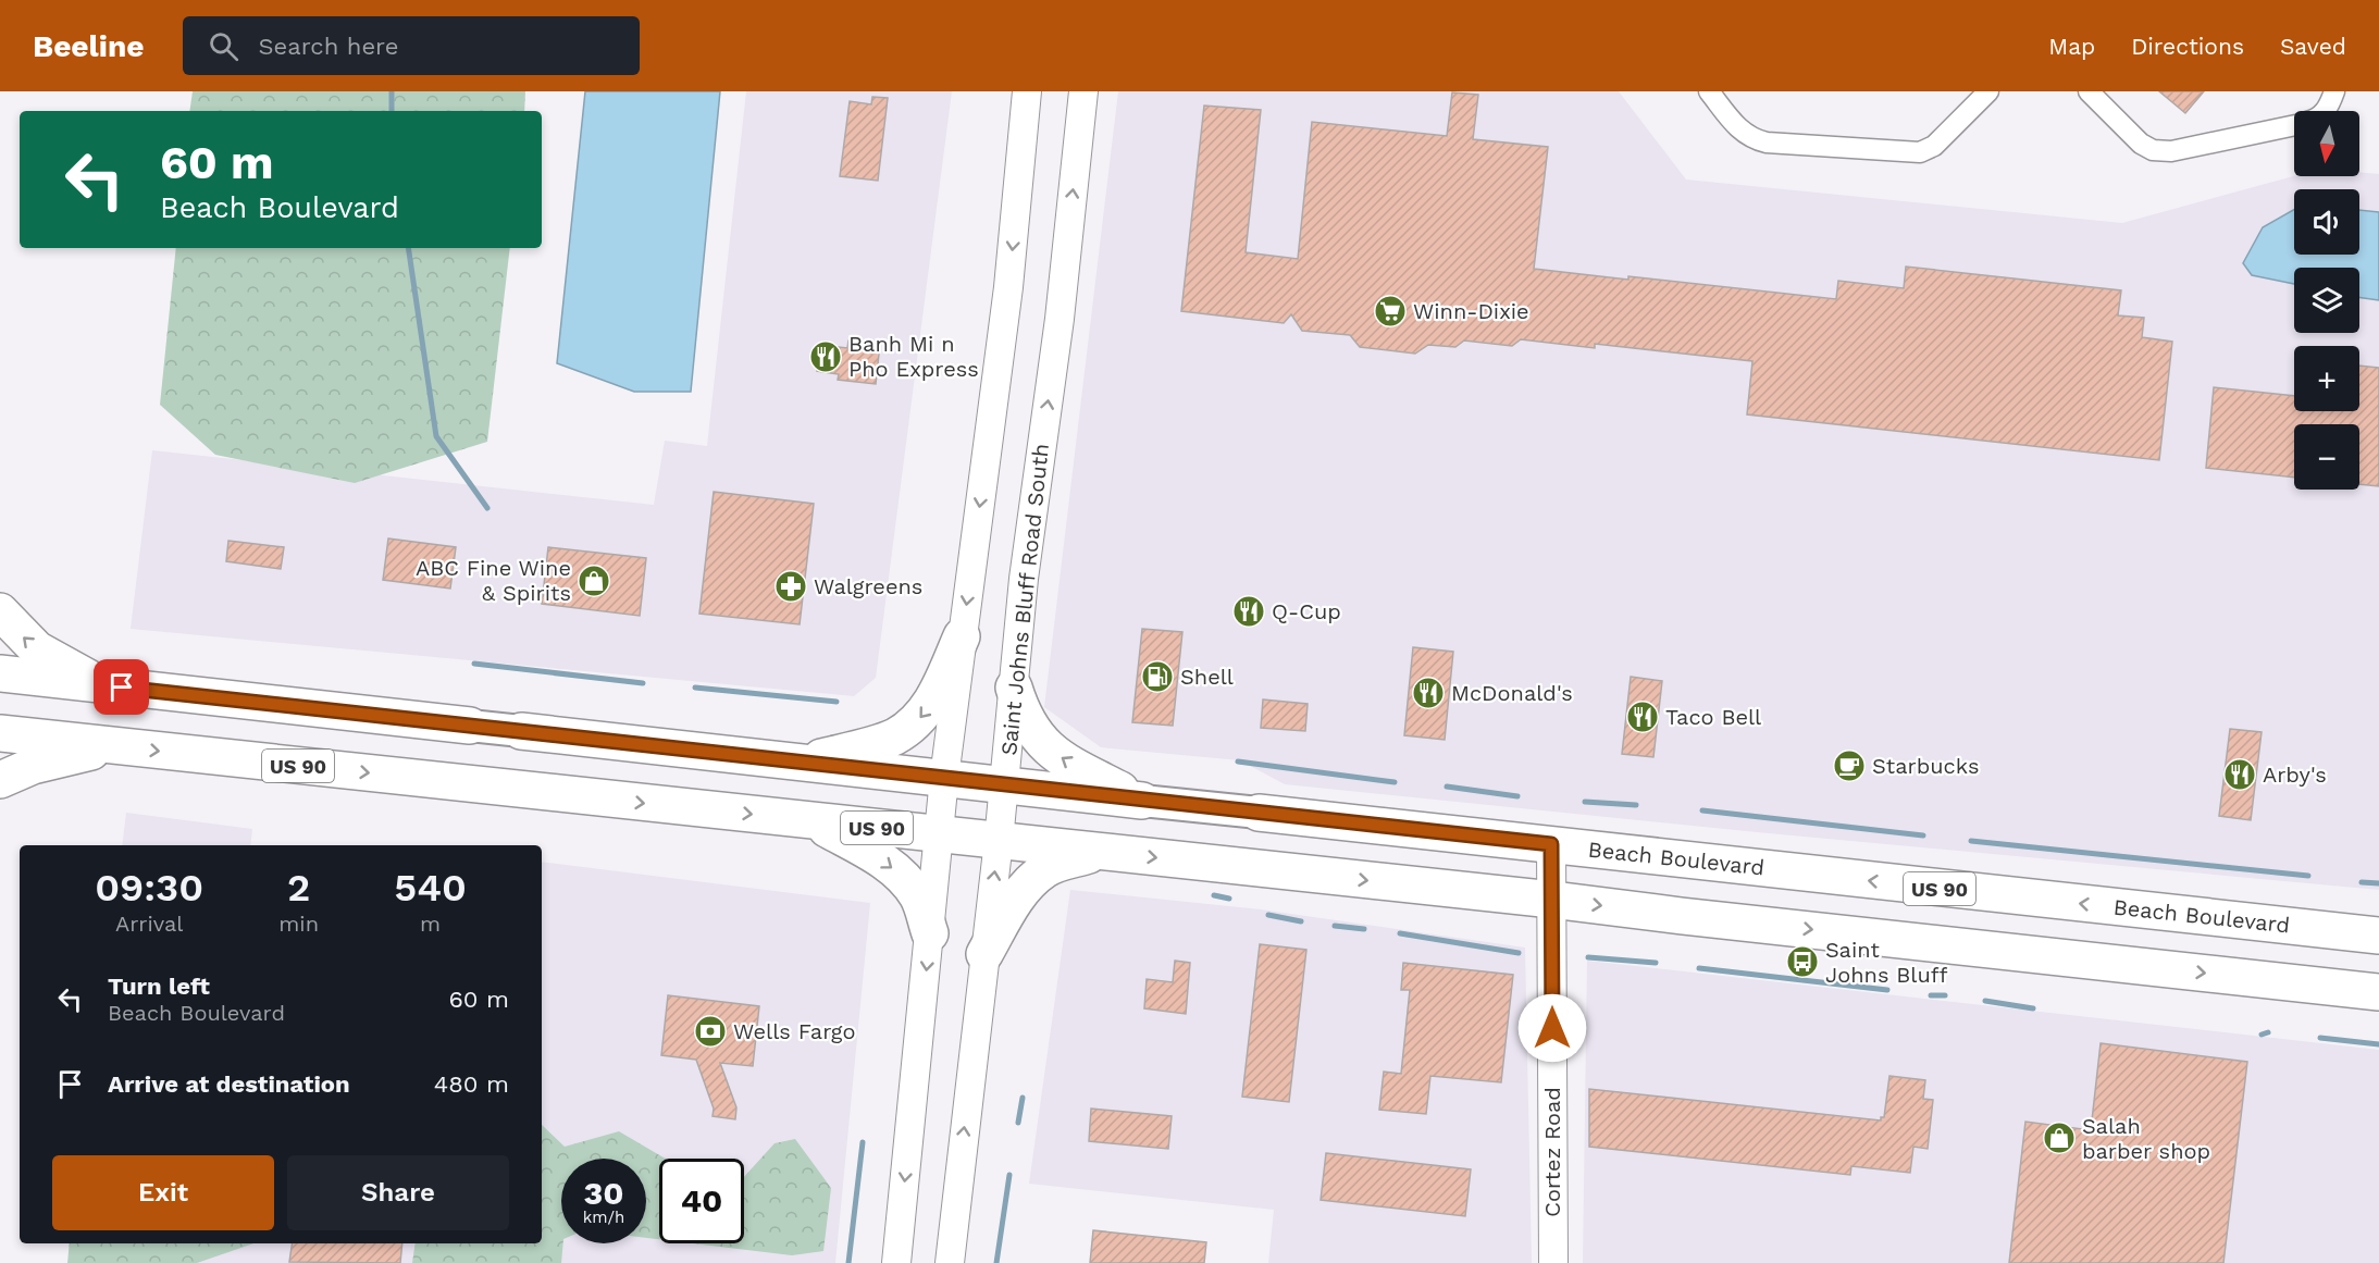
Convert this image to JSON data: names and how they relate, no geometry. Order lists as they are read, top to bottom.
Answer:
{
  "streets": {
    "highway": ["US 90", "Beach Boulevard"],
    "main road": ["Saint Johns Bluff Road South", "Cortez Road"]
  },
  "crossings": [
    ["Saint Johns Bluff Road South", "US 90"],
    ["Saint Johns Bluff Road South", "Beach Boulevard"],
    ["US 90", "Cortez Road"],
    ["Beach Boulevard", "Cortez Road"]
  ],
  "places": {
    "supermarket": ["Winn-Dixie"],
    "restaurant": [
      "Banh Mi n Pho Express",
      "Q-Cup",
      "McDonald's",
      "Taco Bell",
      "Arby's"
    ],
    "shop": ["ABC Fine Wine & Spirits", "Salah barber shop"],
    "pharmacy": ["Walgreens"],
    "fuel station": ["Shell"],
    "cafe": ["Starbucks"],
    "bus stop": ["Saint Johns Bluff"],
    "bank": ["Wells Fargo"]
  },
  "north": "bottom",
  "page": {
    "header": "Beeline",
    "search": "Search here",
    "nav": ["Map", "Directions", "Saved"],
    "map_buttons": ["+", "−"],
    "turn": ["60 m", "Beach Boulevard"],
    "eta": [
      "09:30",
      "Arrival",
      "2",
      "min",
      "540",
      "m"
    ],
    "list": [
      {
        "name": "Turn left",
        "note": "Beach Boulevard",
        "value": "60 m"
      },
      {
        "name": "Arrive at destination",
        "value": "480 m"
      }
    ],
    "buttons": ["Exit", "Share"],
    "speed": "30 km/h",
    "limit": "40"
  }
}
